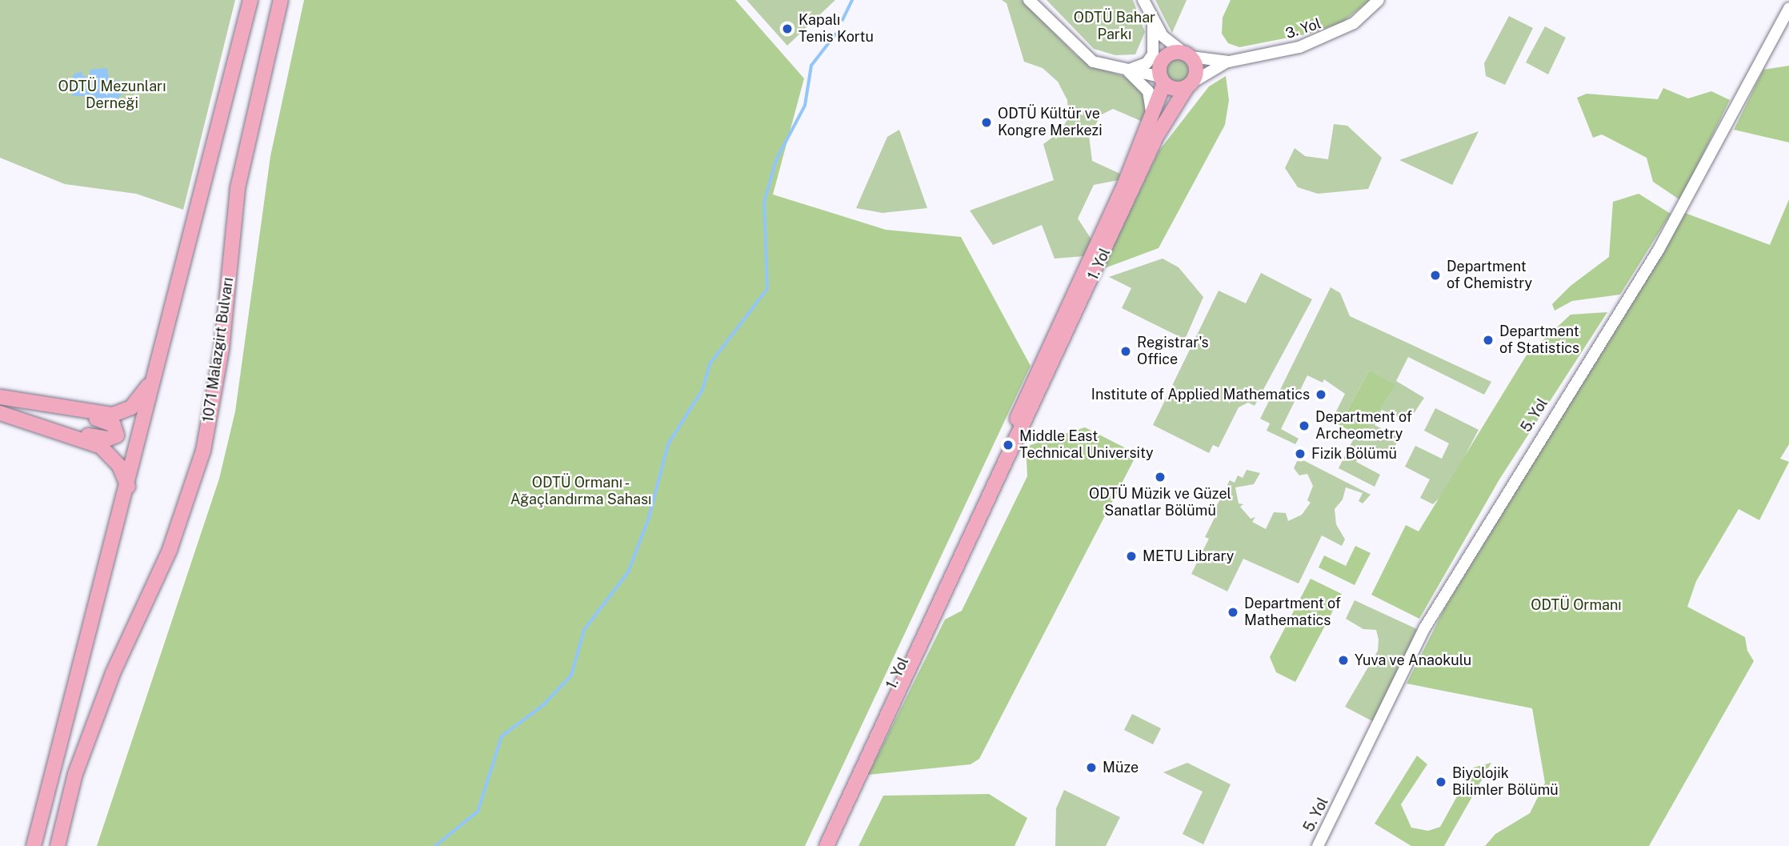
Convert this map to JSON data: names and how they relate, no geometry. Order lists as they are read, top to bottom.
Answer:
{
  "streets": {
    "main road": ["1. Yol", "1071 Malazgirt Bulvarı"],
    "street": ["3. Yol", "5. Yol"]
  },
  "crossings": [
    ["3. Yol", "1. Yol"]
  ],
  "parks": [
    "ODTÜ Bahar Parkı",
    "ODTÜ Mezunları Derneği",
    "ODTÜ Ormanı - Ağaçlandırma Sahası",
    "ODTÜ Ormanı"
  ],
  "places": [
    "Kapalı Tenis Kortu",
    "ODTÜ Kültür ve Kongre Merkezi",
    "Department of Chemistry",
    "Department of Statistics",
    "Registrar's Office",
    "Institute of Applied Mathematics",
    "Department of Archeometry",
    "Middle East Technical University",
    "Fizik Bölümü",
    "ODTÜ Müzik ve Güzel Sanatlar Bölümü",
    "METU Library",
    "Department of Mathematics",
    "Yuva ve Anaokulu",
    "Müze",
    "Biyolojik Bilimler Bölümü"
  ]
}
